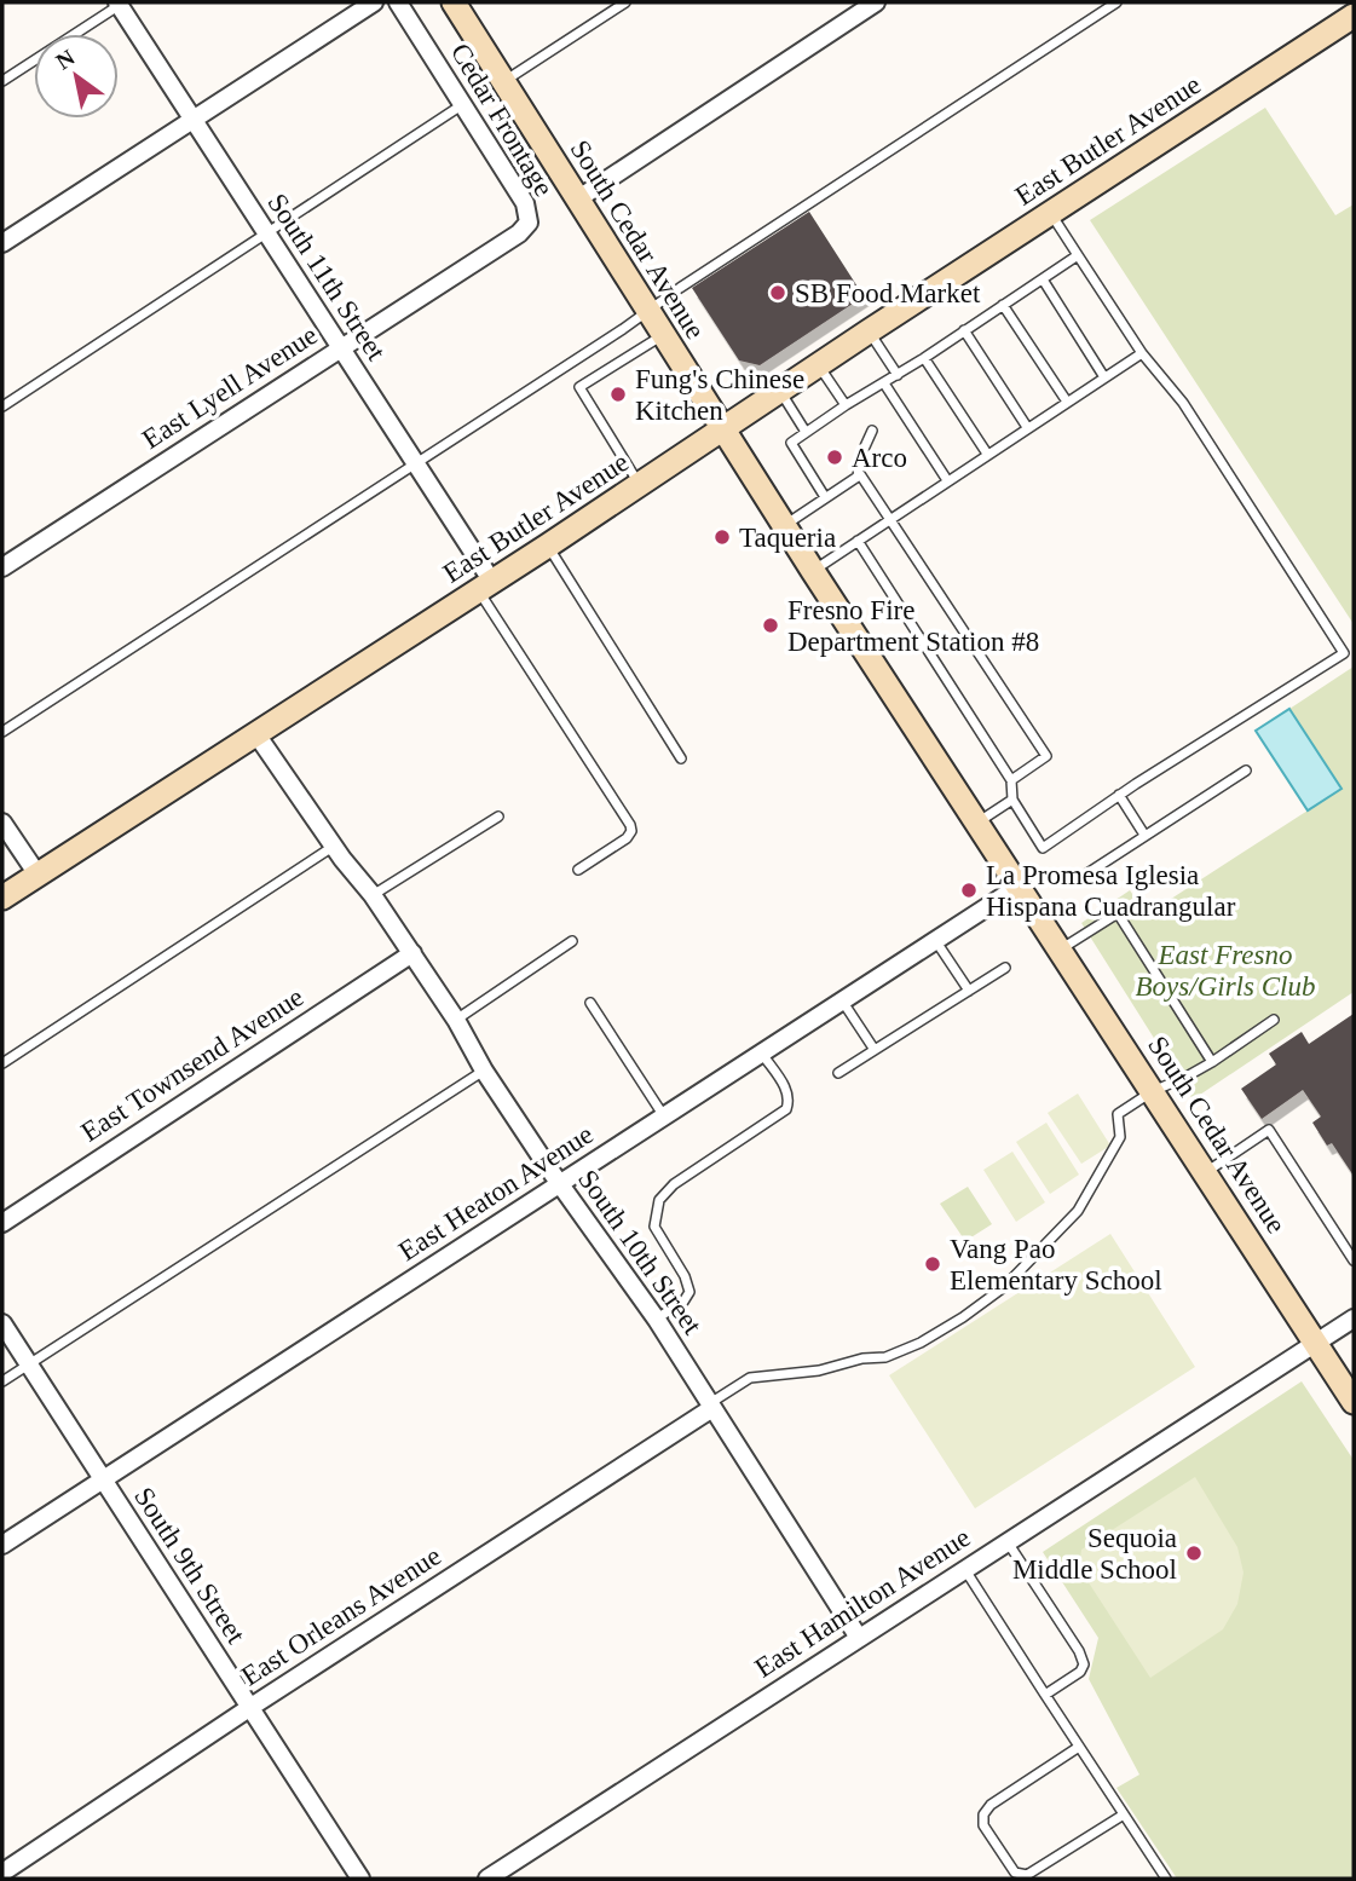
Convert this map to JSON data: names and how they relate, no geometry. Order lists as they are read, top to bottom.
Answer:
{
  "streets": {
    "main road": ["East Butler Avenue", "South Cedar Avenue"],
    "street": [
      "Cedar Frontage",
      "South 11th Street",
      "East Lyell Avenue",
      "East Townsend Avenue",
      "East Heaton Avenue",
      "South 10th Street",
      "South 9th Street",
      "East Hamilton Avenue",
      "East Orleans Avenue"
    ]
  },
  "crossings": [
    ["Cedar Frontage", "East Lyell Avenue"],
    ["East Butler Avenue", "South Cedar Avenue"],
    ["East Butler Avenue", "South 11th Street"],
    ["East Butler Avenue", "South 10th Street"],
    ["South Cedar Avenue", "East Heaton Avenue"],
    ["South Cedar Avenue", "East Hamilton Avenue"],
    ["South 11th Street", "East Lyell Avenue"],
    ["East Townsend Avenue", "South 10th Street"],
    ["East Heaton Avenue", "South 10th Street"],
    ["East Heaton Avenue", "South 9th Street"],
    ["South 10th Street", "East Hamilton Avenue"],
    ["South 10th Street", "East Orleans Avenue"],
    ["South 9th Street", "East Orleans Avenue"]
  ],
  "parks": ["East Fresno Boys/Girls Club"],
  "places": [
    "SB Food Market",
    "Fung's Chinese Kitchen",
    "Arco",
    "Taqueria",
    "Fresno Fire Department Station #8",
    "La Promesa Iglesia Hispana Cuadrangular",
    "Vang Pao Elementary School",
    "Sequoia Middle School"
  ],
  "north": "top left"
}
